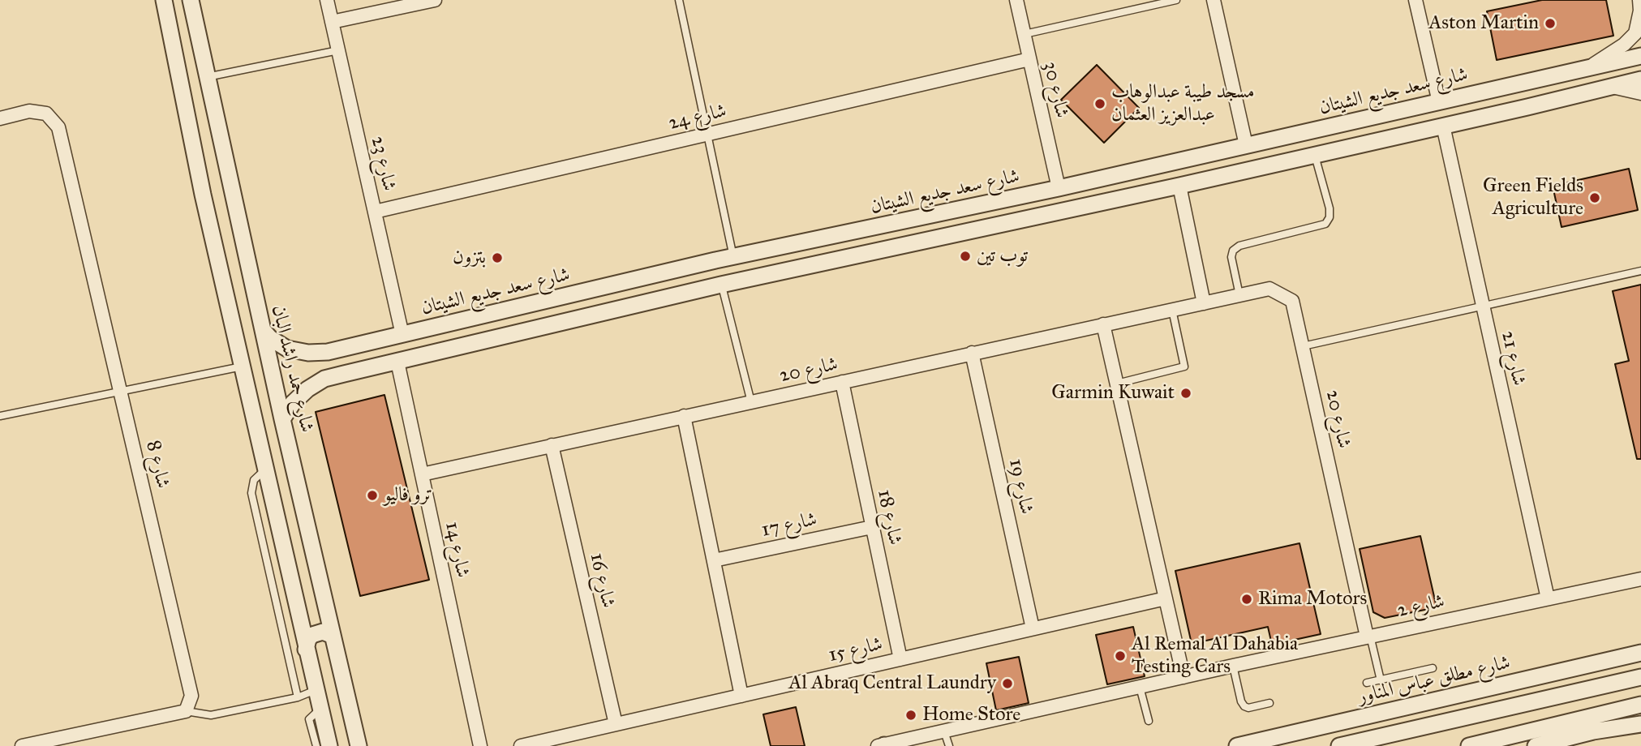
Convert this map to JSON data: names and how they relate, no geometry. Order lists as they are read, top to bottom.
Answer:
{
  "streets": {
    "street": [
      "شارع 30",
      "شارع سعد جديع الشيتان",
      "شارع 24",
      "شارع 23",
      "شارع 21",
      "شارع حمد راشد البان",
      "شارع 20",
      "شارع 8",
      "شارع 19",
      "شارع 18",
      "شارع 17",
      "شارع 14",
      "شارع 16",
      "شارع 2",
      "شارع 15",
      "شارع مطلق عباس المناور"
    ]
  },
  "crossings": [
    ["شارع 30", "شارع سعد جديع الشيتان"],
    ["شارع 30", "شارع 24"],
    ["شارع سعد جديع الشيتان", "شارع 23"],
    ["شارع سعد جديع الشيتان", "شارع حمد راشد البان"],
    ["شارع 24", "شارع 23"],
    ["شارع 21", "شارع 2"],
    ["شارع 20", "شارع 19"],
    ["شارع 20", "شارع 18"],
    ["شارع 20", "شارع 14"],
    ["شارع 20", "شارع 16"],
    ["شارع 20", "شارع 2"],
    ["شارع 19", "شارع 15"],
    ["شارع 18", "شارع 17"],
    ["شارع 18", "شارع 15"],
    ["شارع 16", "شارع 15"]
  ],
  "places": [
    "Aston Martin",
    "مسجد طيبة عبدالوهاب عبدالعزيز العثمان",
    "Green Fields Agriculture",
    "توب تين",
    "بتزون",
    "Garmin Kuwait",
    "ترو فاليو",
    "Rima Motors",
    "Al Remal Al Dahabia Testing Cars",
    "Al Abraq Central Laundry",
    "Home Store"
  ]
}
